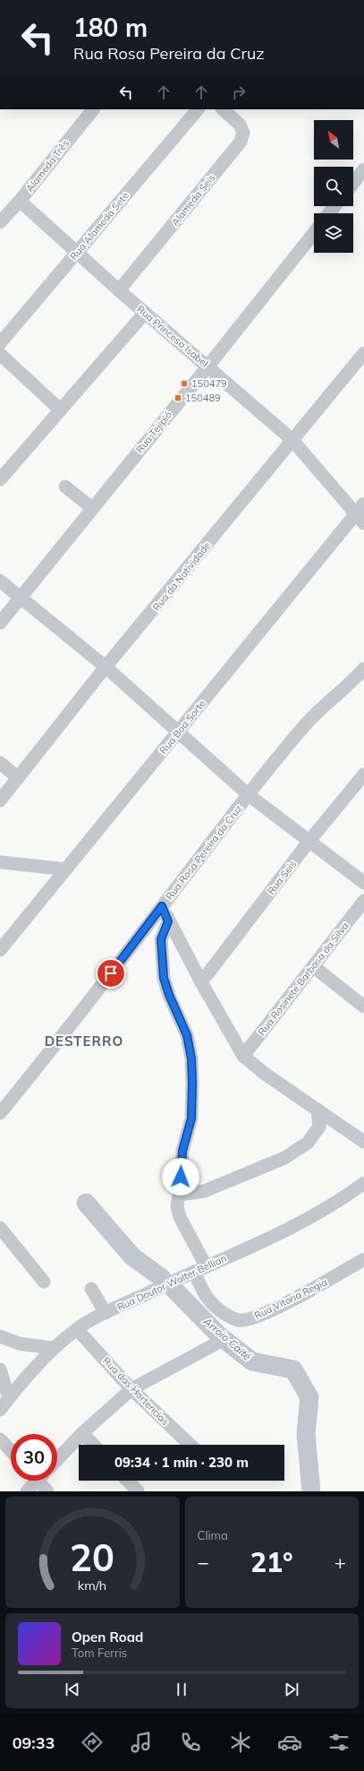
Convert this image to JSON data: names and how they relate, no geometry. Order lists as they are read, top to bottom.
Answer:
{
  "streets": {
    "street": [
      "Alameda Três",
      "Alameda Seis",
      "Rua Alameda Sete",
      "Rua Princesa Isabel",
      "Rua Tejipió",
      "Rua da Natividade",
      "Rua Boa Sorte",
      "Rua Rosa Pereira da Cruz",
      "Rua Seis",
      "Rua Rosinete Barbosa da Silva",
      "Rua Doutor Walter Bellian",
      "Rua Vitoria Regia",
      "Rua das Hortencias"
    ]
  },
  "crossings": [
    ["Alameda Três", "Rua Princesa Isabel"],
    ["Alameda Seis", "Rua Princesa Isabel"],
    ["Rua Alameda Sete", "Rua Princesa Isabel"],
    ["Rua Princesa Isabel", "Rua Tejipió"],
    ["Rua Princesa Isabel", "Rua da Natividade"],
    ["Rua Princesa Isabel", "Rua Boa Sorte"],
    ["Rua Doutor Walter Bellian", "Rua Vitoria Regia"],
    ["Rua Doutor Walter Bellian", "Rua das Hortencias"]
  ],
  "districts": ["DESTERRO"],
  "water": ["Arroio Caité"],
  "places": {
    "transit": ["150479", "150489"]
  },
  "north": "top left",
  "page": {
    "turn": ["180 m", "Rua Rosa Pereira da Cruz"],
    "limit": "30",
    "trip": "09:34 · 1 min · 230 m",
    "tile": "Clima",
    "heat": ["−", "21°", "+"],
    "song": ["Open Road", "Tom Ferris"],
    "tabs": "09:33",
    "gauge": ["20", "km/h"]
  }
}
